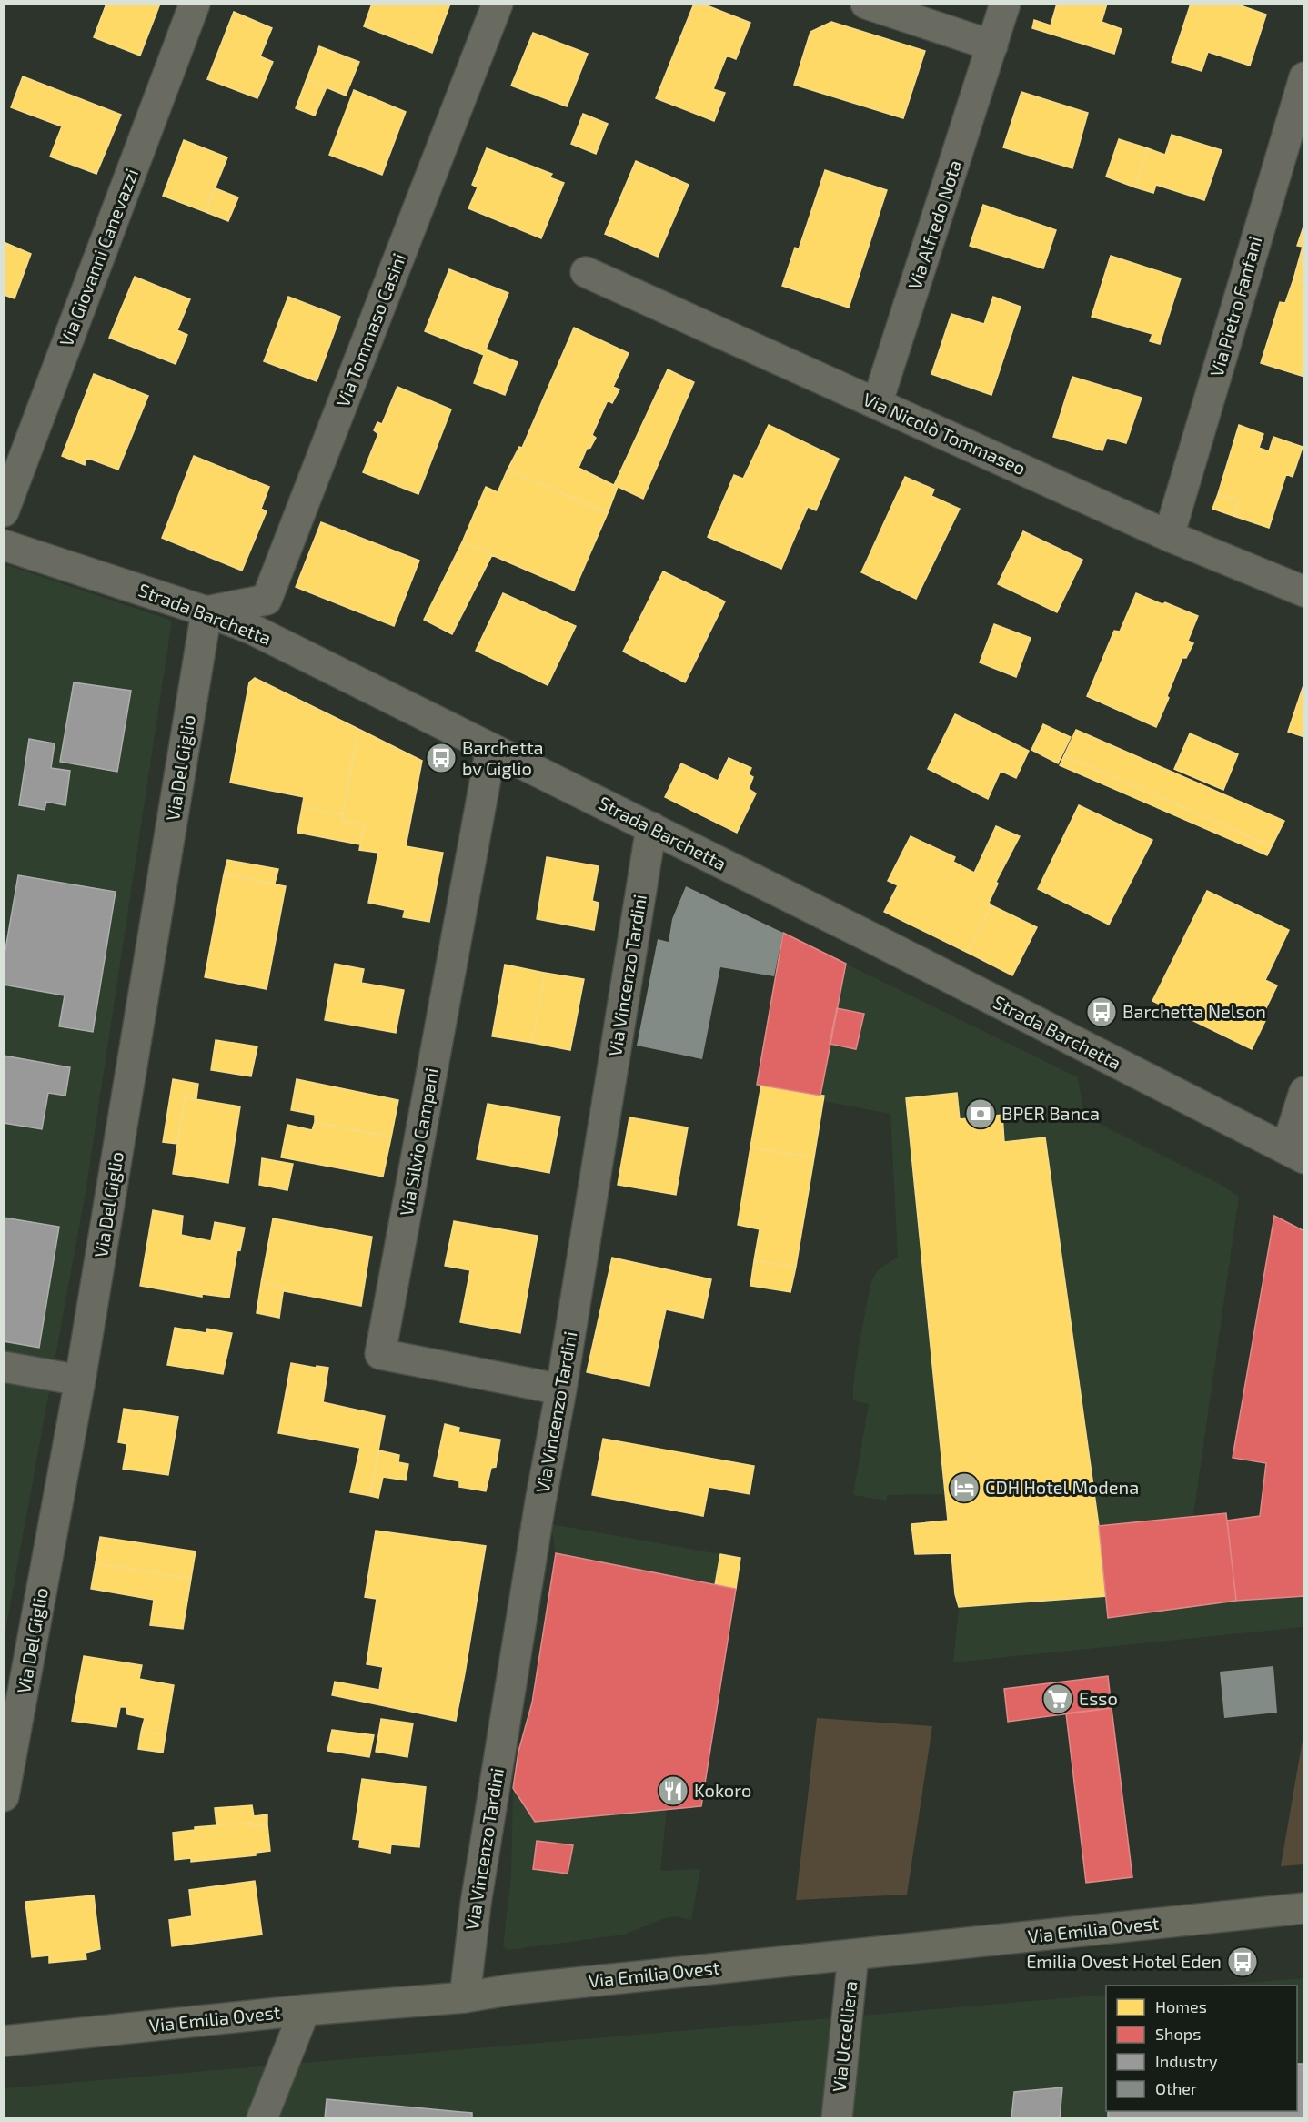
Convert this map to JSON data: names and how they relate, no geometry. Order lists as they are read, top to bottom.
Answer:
{
  "streets": {
    "main road": ["Via Emilia Ovest"],
    "street": [
      "Via Alfredo Nota",
      "Via Giovanni Canevazzi",
      "Via Pietro Fanfani",
      "Via Tommaso Casini",
      "Via Nicolò Tommaseo",
      "Strada Barchetta",
      "Via Del Giglio",
      "Via Vincenzo Tardini",
      "Via Silvio Campani",
      "Via Uccelliera"
    ]
  },
  "crossings": [
    ["Via Alfredo Nota", "Via Nicolò Tommaseo"],
    ["Via Pietro Fanfani", "Via Nicolò Tommaseo"],
    ["Via Tommaso Casini", "Strada Barchetta"],
    ["Via Tommaso Casini", "Via Del Giglio"],
    ["Strada Barchetta", "Via Del Giglio"],
    ["Strada Barchetta", "Via Vincenzo Tardini"],
    ["Strada Barchetta", "Via Silvio Campani"],
    ["Via Vincenzo Tardini", "Via Silvio Campani"],
    ["Via Vincenzo Tardini", "Via Emilia Ovest"],
    ["Via Emilia Ovest", "Via Uccelliera"]
  ],
  "places": {
    "bus stop": ["Barchetta bv Giglio", "Barchetta Nelson", "Emilia Ovest Hotel Eden"],
    "bank": ["BPER Banca"],
    "hotel": ["CDH Hotel Modena"],
    "supermarket": ["Esso"],
    "restaurant": ["Kokoro"]
  },
  "legend": [
    "Homes",
    "Shops",
    "Industry",
    "Other"
  ]
}
